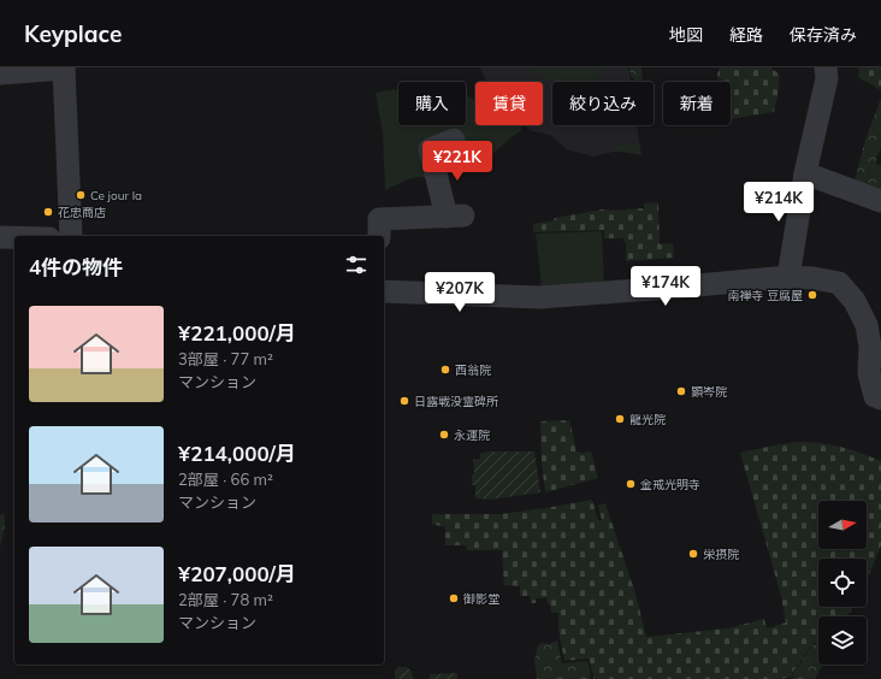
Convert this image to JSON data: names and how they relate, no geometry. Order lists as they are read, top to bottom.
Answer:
{
  "places": [
    "Ce jour la",
    "花忠商店",
    "南禅寺 豆腐屋",
    "西翁院",
    "顕岑院",
    "日露戦没霊碑所",
    "龍光院",
    "永運院",
    "金戒光明寺",
    "栄摂院",
    "御影堂"
  ],
  "north": "right",
  "page": {
    "header": "Keyplace",
    "nav": ["地図", "経路", "保存済み"],
    "chip": [
      "購入",
      "賃貸",
      "絞り込み",
      "新着"
    ],
    "price": [
      "¥221K",
      "¥214K",
      "¥174K",
      "¥207K"
    ],
    "heading": "4件の物件",
    "list": [
      {
        "name": "¥221,000/月",
        "note": "3部屋 · 77 m² · マンション"
      },
      {
        "name": "¥214,000/月",
        "note": "2部屋 · 66 m² · マンション"
      },
      {
        "name": "¥207,000/月",
        "note": "2部屋 · 78 m² · マンション"
      }
    ]
  }
}
